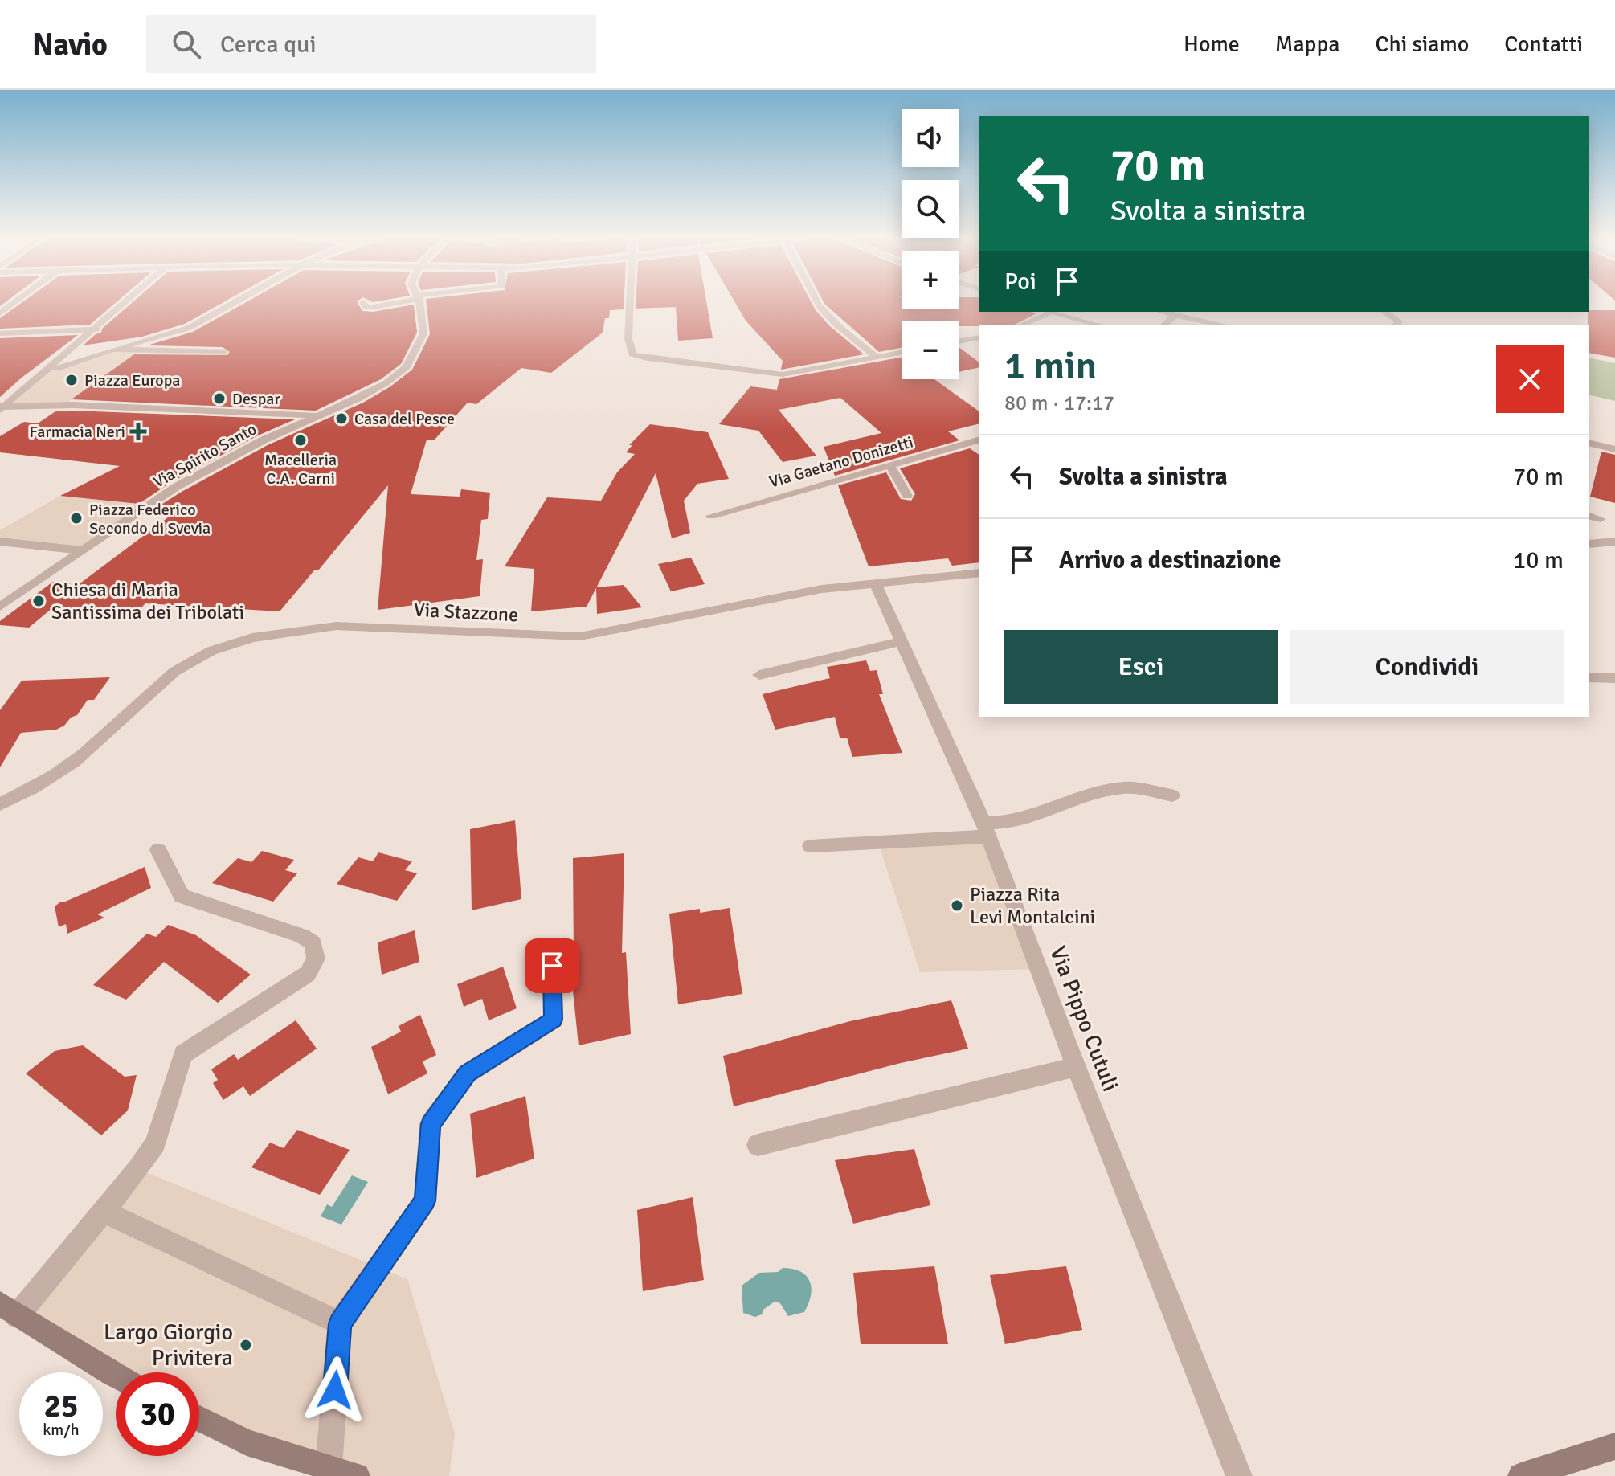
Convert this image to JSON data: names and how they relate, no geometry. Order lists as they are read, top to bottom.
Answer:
{
  "streets": {
    "street": [
      "Via Spirito Santo",
      "Via Gaetano Donizetti",
      "Via Stazzone",
      "Via Pippo Cutuli"
    ]
  },
  "crossings": [
    ["Via Stazzone", "Via Pippo Cutuli"]
  ],
  "places": {
    "other": [
      "Piazza Europa",
      "Despar",
      "Casa del Pesce",
      "Macelleria C.A. Carni",
      "Piazza Federico Secondo di Svevia",
      "Chiesa di Maria Santissima dei Tribolati",
      "Piazza Rita Levi Montalcini",
      "Largo Giorgio Privitera"
    ],
    "health": ["Farmacia Neri"]
  },
  "page": {
    "header": "Navio",
    "search": "Cerca qui",
    "nav": [
      "Home",
      "Mappa",
      "Chi siamo",
      "Contatti"
    ],
    "map_buttons": ["+", "−"],
    "turn": ["70 m", "Svolta a sinistra"],
    "then": "Poi",
    "heading": ["1 min", "80 m · 17:17"],
    "list": [
      {
        "name": "Svolta a sinistra",
        "value": "70 m"
      },
      {
        "name": "Arrivo a destinazione",
        "value": "10 m"
      }
    ],
    "buttons": ["Esci", "Condividi"],
    "speed": "25 km/h",
    "limit": "30"
  }
}
